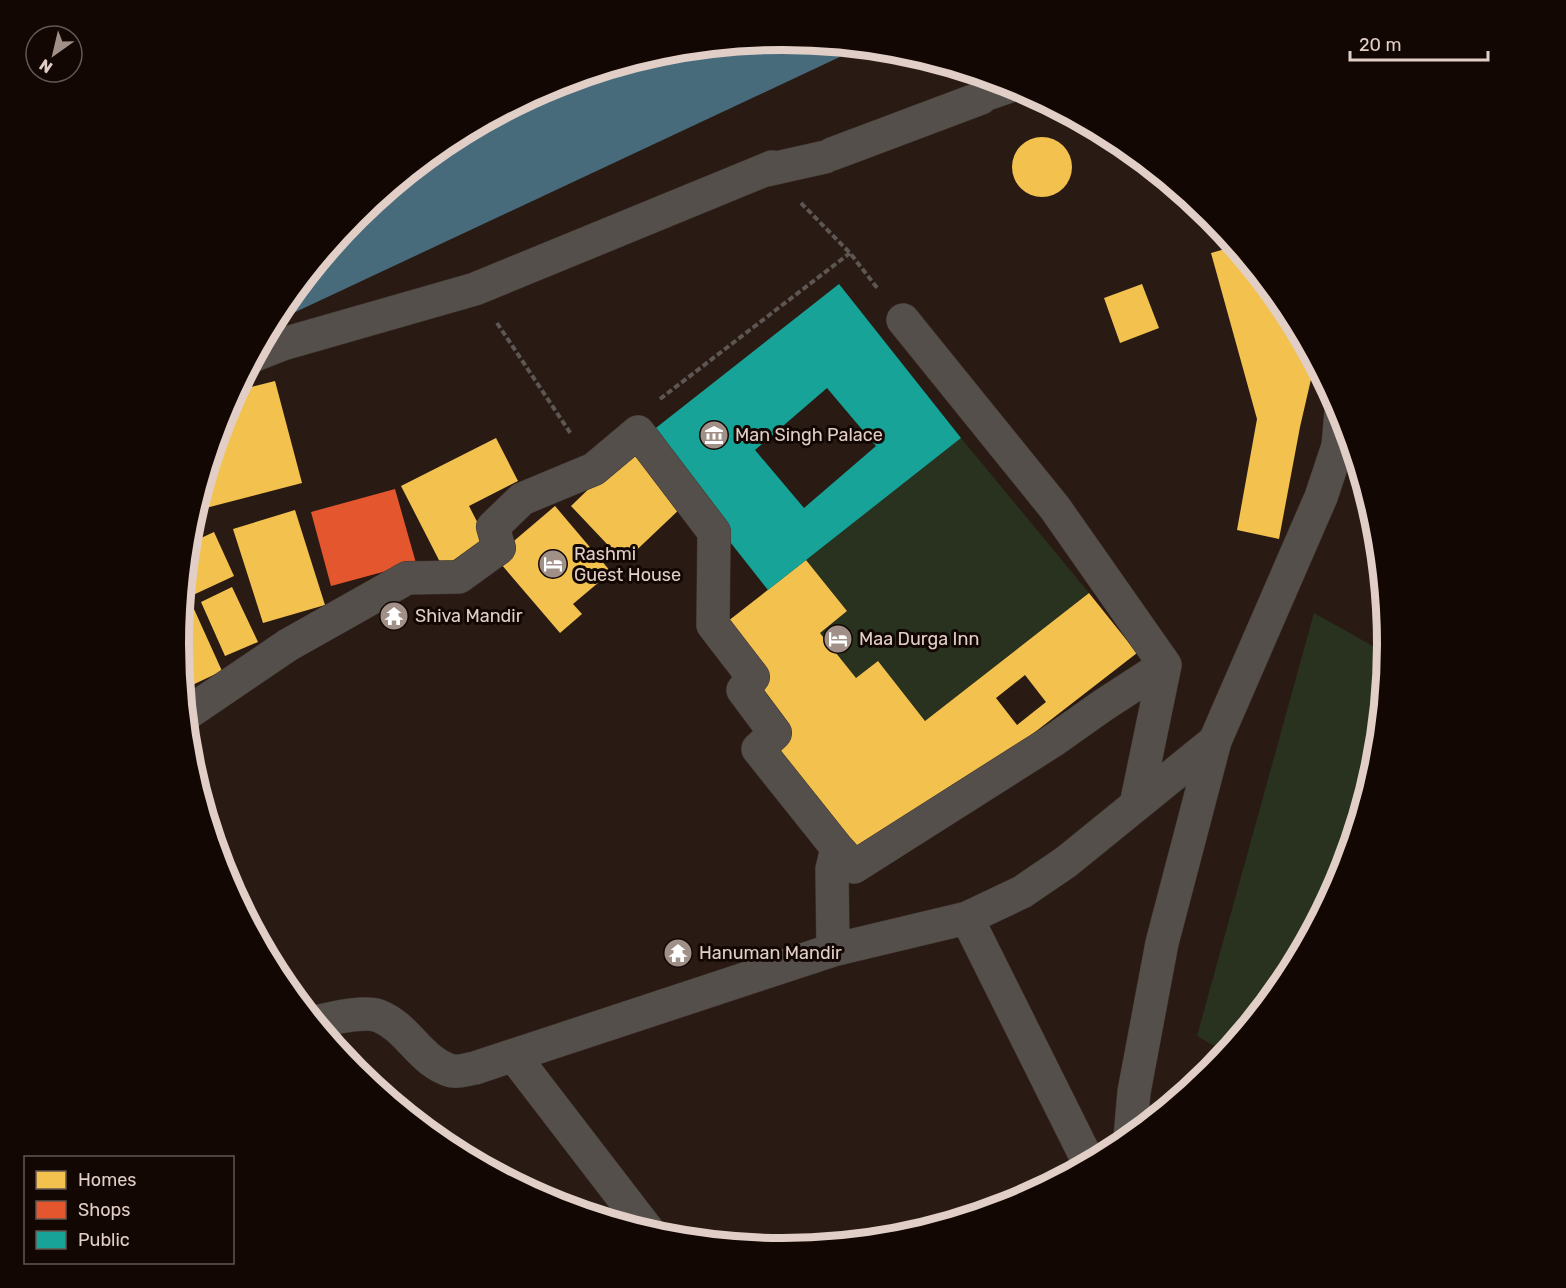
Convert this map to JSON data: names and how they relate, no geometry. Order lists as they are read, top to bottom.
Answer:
{
  "places": {
    "museum": ["Man Singh Palace"],
    "hotel": ["Rashmi Guest House", "Maa Durga Inn"],
    "temple": ["Shiva Mandir", "Hanuman Mandir"]
  },
  "legend": ["Homes", "Shops", "Public"],
  "scale_bar": "20 m",
  "north": "bottom left"
}
